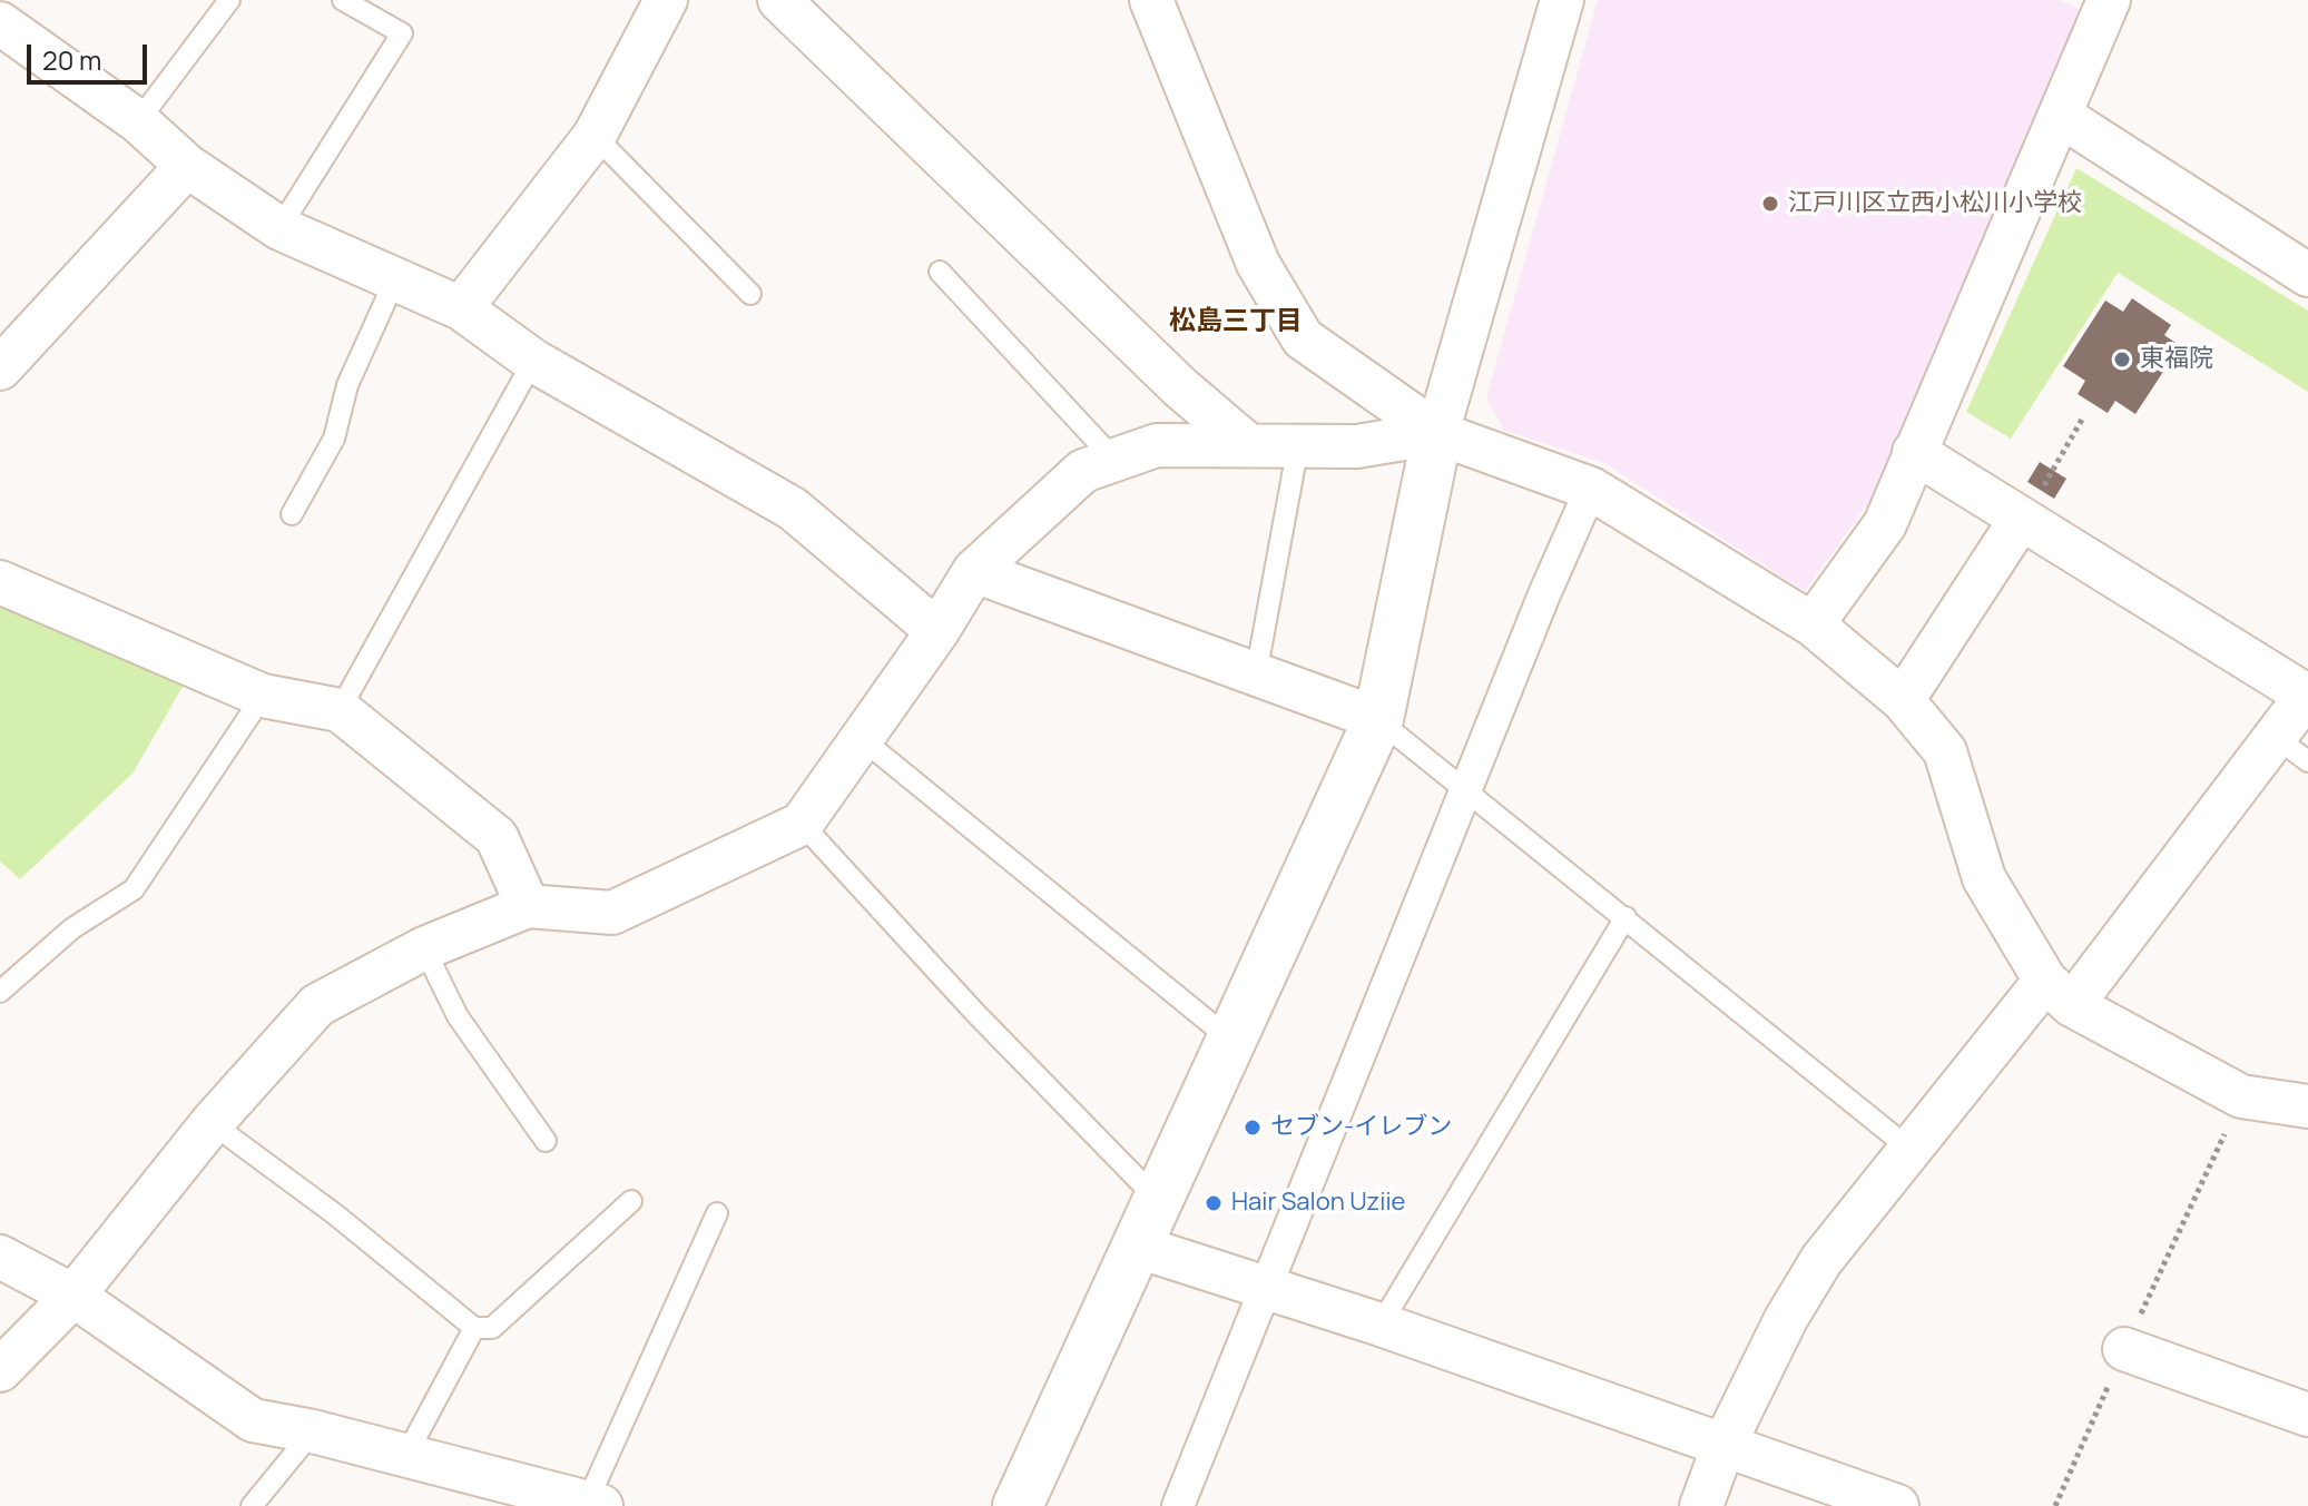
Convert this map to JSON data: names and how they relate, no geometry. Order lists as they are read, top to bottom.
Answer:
{
  "districts": ["松島三丁目"],
  "places": [
    "江戸川区立西小松川小学校",
    "東福院",
    "セブン-イレブン",
    "Hair Salon Uziie"
  ],
  "scale_bar": "20 m"
}
